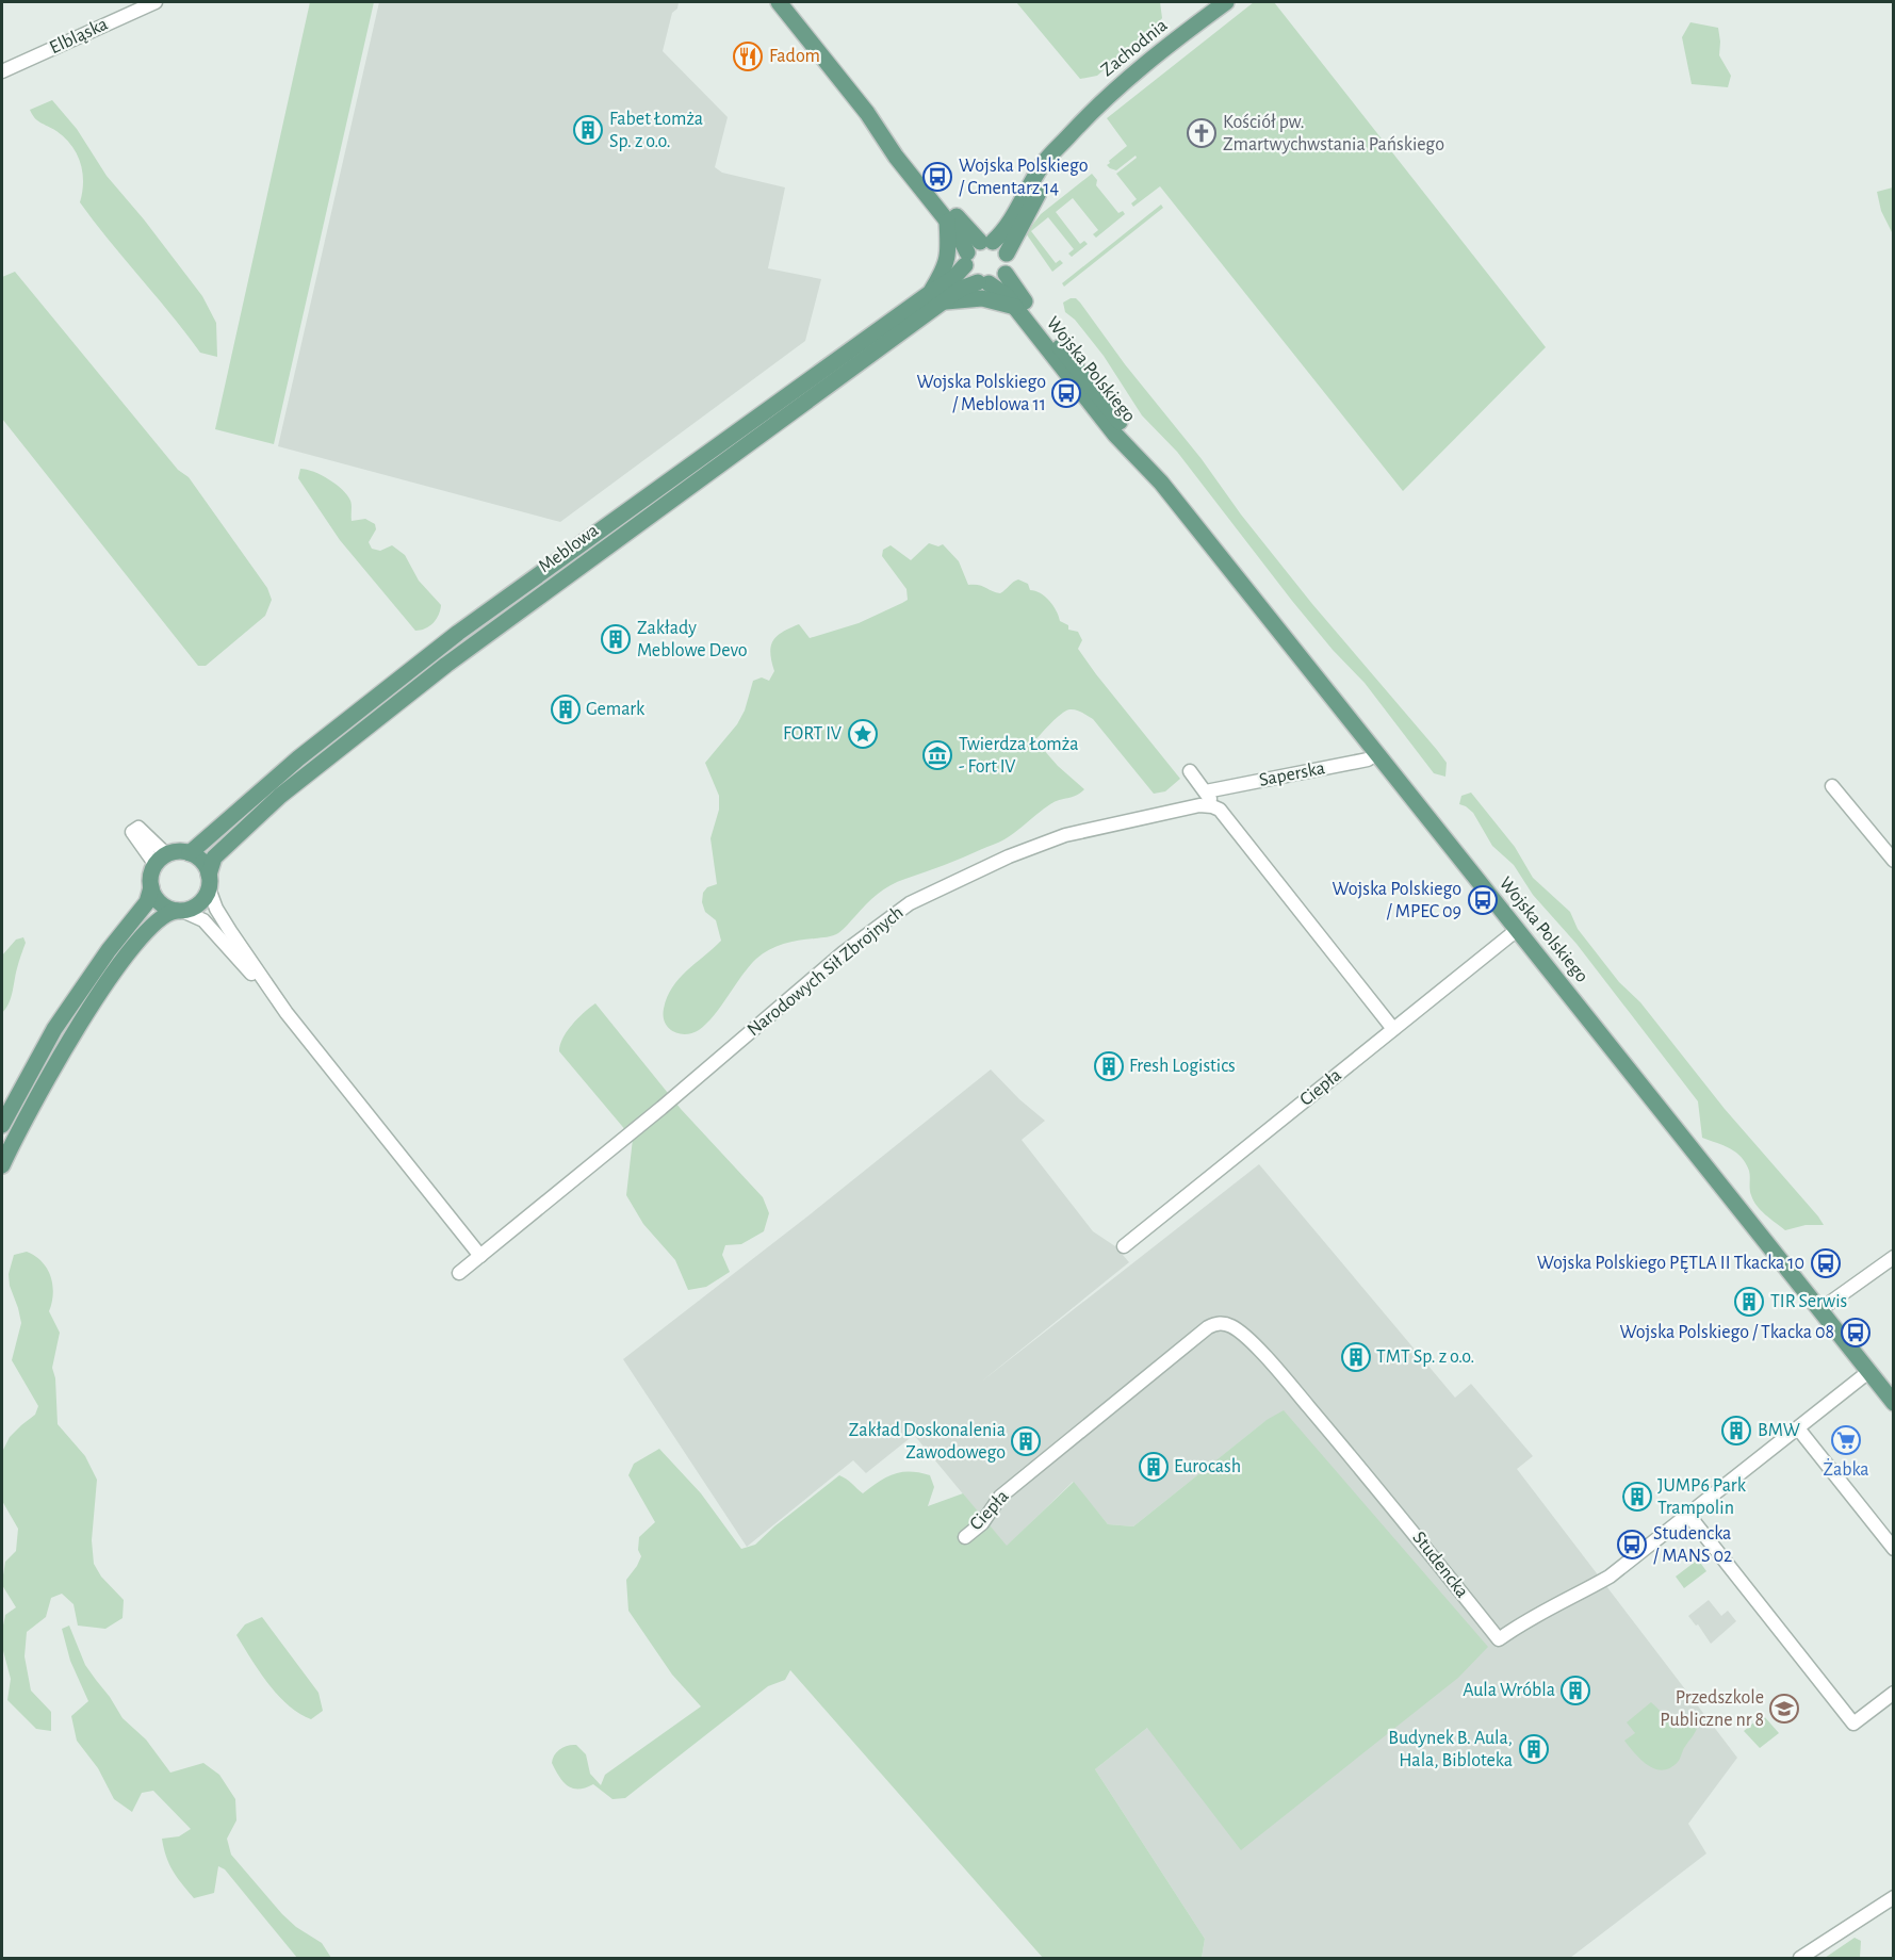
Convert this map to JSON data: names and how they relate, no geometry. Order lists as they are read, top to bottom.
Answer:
{
  "streets": {
    "main road": ["Zachodnia", "Wojska Polskiego", "Meblowa"],
    "street": [
      "Elbląska",
      "Saperska",
      "Narodowych Sił Zbrojnych",
      "Ciepła",
      "Studencka"
    ]
  },
  "crossings": [
    ["Zachodnia", "Wojska Polskiego"],
    ["Zachodnia", "Meblowa"],
    ["Wojska Polskiego", "Meblowa"],
    ["Wojska Polskiego", "Saperska"],
    ["Wojska Polskiego", "Ciepła"],
    ["Wojska Polskiego", "Studencka"],
    ["Ciepła", "Studencka"]
  ],
  "places": {
    "restaurant": ["Fadom"],
    "building": [
      "Fabet Łomża Sp. z o.o.",
      "Zakłady Meblowe Devo",
      "Gemark",
      "Fresh Logistics",
      "TIR Serwis",
      "TMT Sp. z o.o.",
      "BMW",
      "Zakład Doskonalenia Zawodowego",
      "Eurocash",
      "JUMP6 Park Trampolin",
      "Aula Wróbla",
      "Budynek B. Aula, Hala, Bibloteka"
    ],
    "church": ["Kościół pw. Zmartwychwstania Pańskiego"],
    "bus stop": [
      "Wojska Polskiego / Cmentarz 14",
      "Wojska Polskiego / Meblowa 11",
      "Wojska Polskiego / MPEC 09",
      "Wojska Polskiego PĘTLA II Tkacka 10",
      "Wojska Polskiego / Tkacka 08",
      "Studencka / MANS 02"
    ],
    "place": ["FORT IV"],
    "museum": ["Twierdza Łomża - Fort IV"],
    "supermarket": ["Żabka"],
    "school or university": ["Przedszkole Publiczne nr 8"]
  }
}
